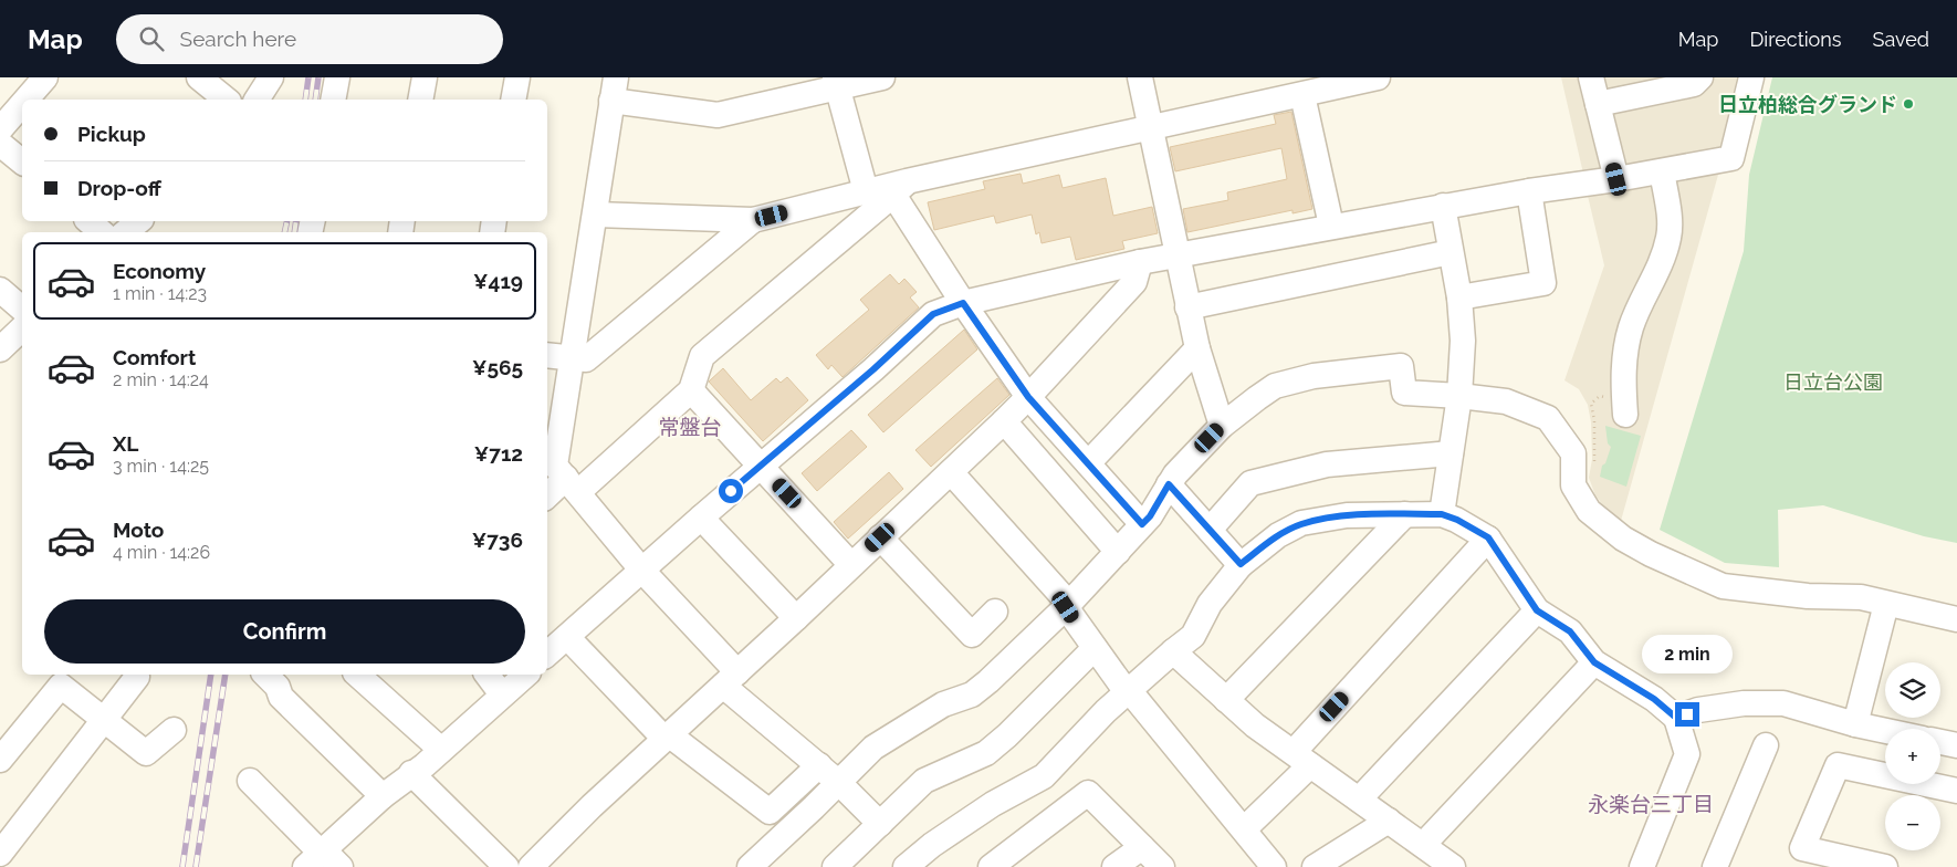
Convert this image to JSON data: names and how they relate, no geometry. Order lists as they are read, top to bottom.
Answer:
{
  "districts": ["常盤台", "永楽台三丁目"],
  "parks": ["日立台公園"],
  "places": ["日立柏総合グランド"],
  "page": {
    "header": "Map",
    "search": "Search here",
    "nav": ["Map", "Directions", "Saved"],
    "banner": ["Pickup", "Drop-off"],
    "list": [
      {
        "name": "Economy",
        "note": "1 min · 14:23",
        "value": "¥419"
      },
      {
        "name": "Comfort",
        "note": "2 min · 14:24",
        "value": "¥565"
      },
      {
        "name": "XL",
        "note": "3 min · 14:25",
        "value": "¥712"
      },
      {
        "name": "Moto",
        "note": "4 min · 14:26",
        "value": "¥736"
      }
    ],
    "buttons": "Confirm",
    "bubble": "2 min",
    "map_buttons": ["+", "−"]
  }
}
